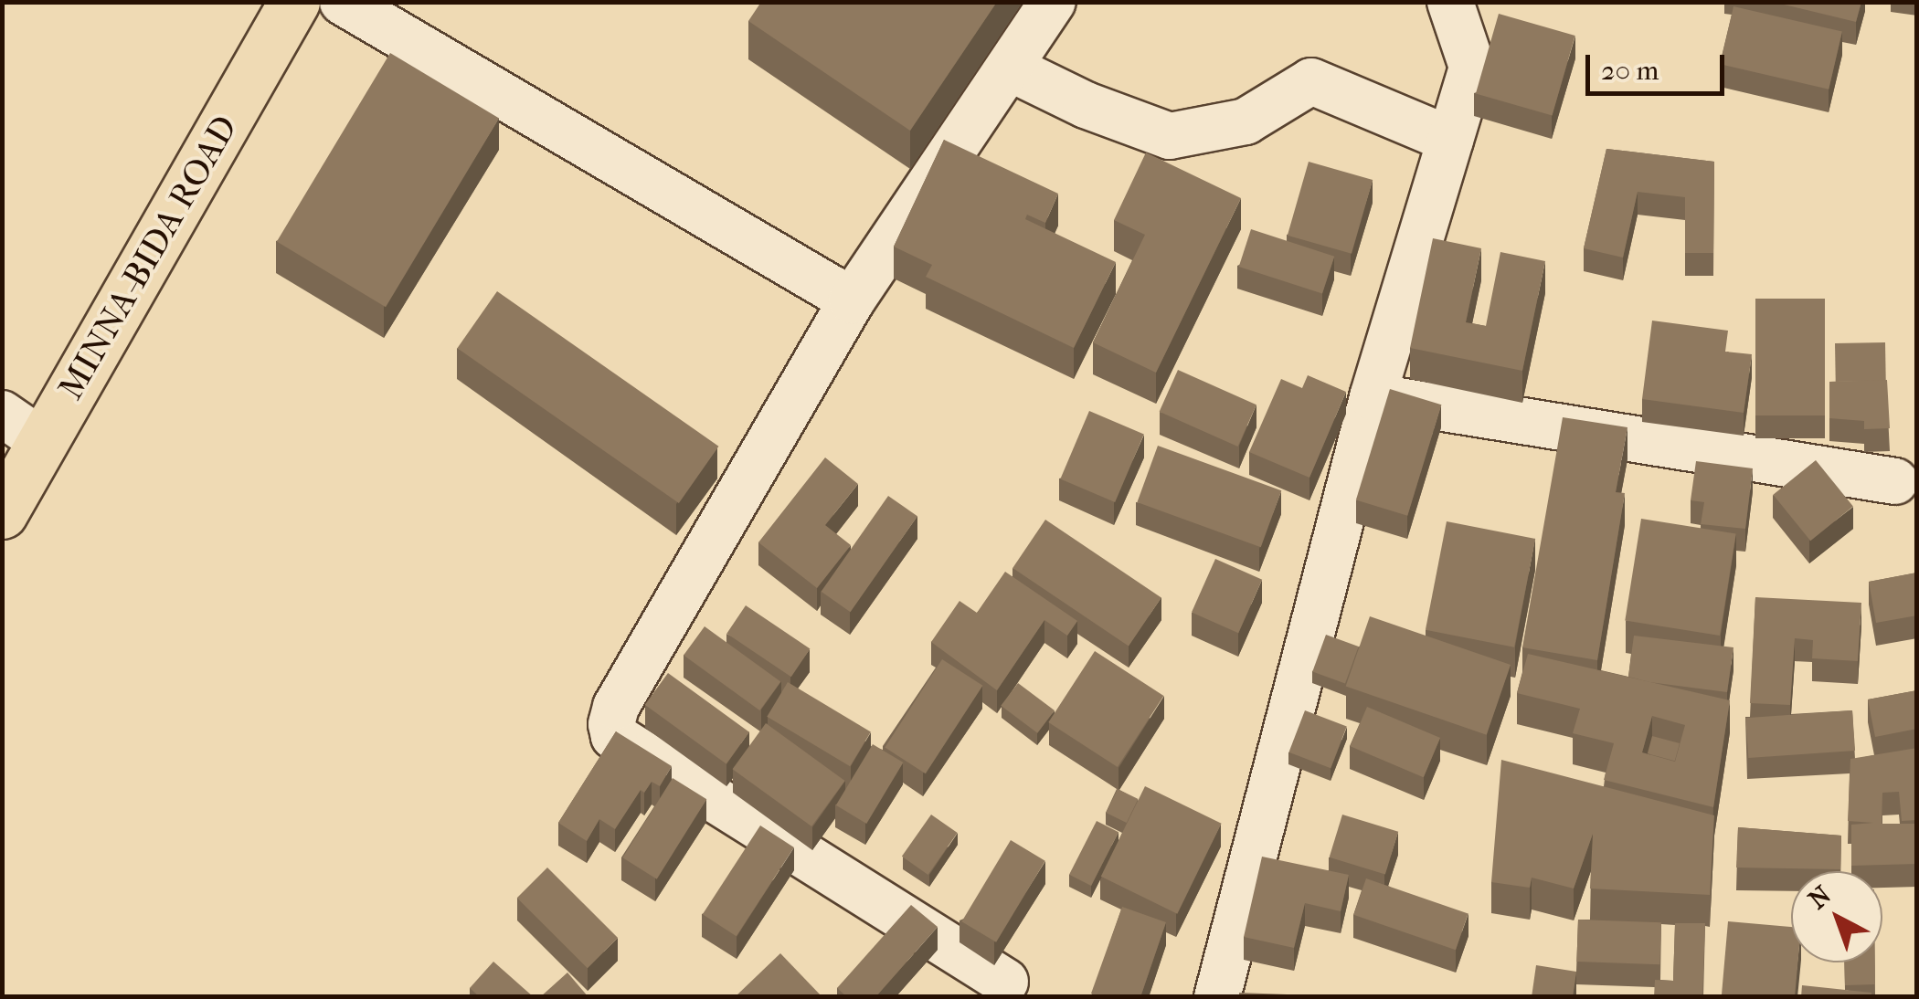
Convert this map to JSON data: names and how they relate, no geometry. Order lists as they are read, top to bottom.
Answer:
{
  "streets": {
    "main road": ["MINNA-BIDA ROAD"]
  },
  "scale_bar": "20 m",
  "north": "top left"
}
